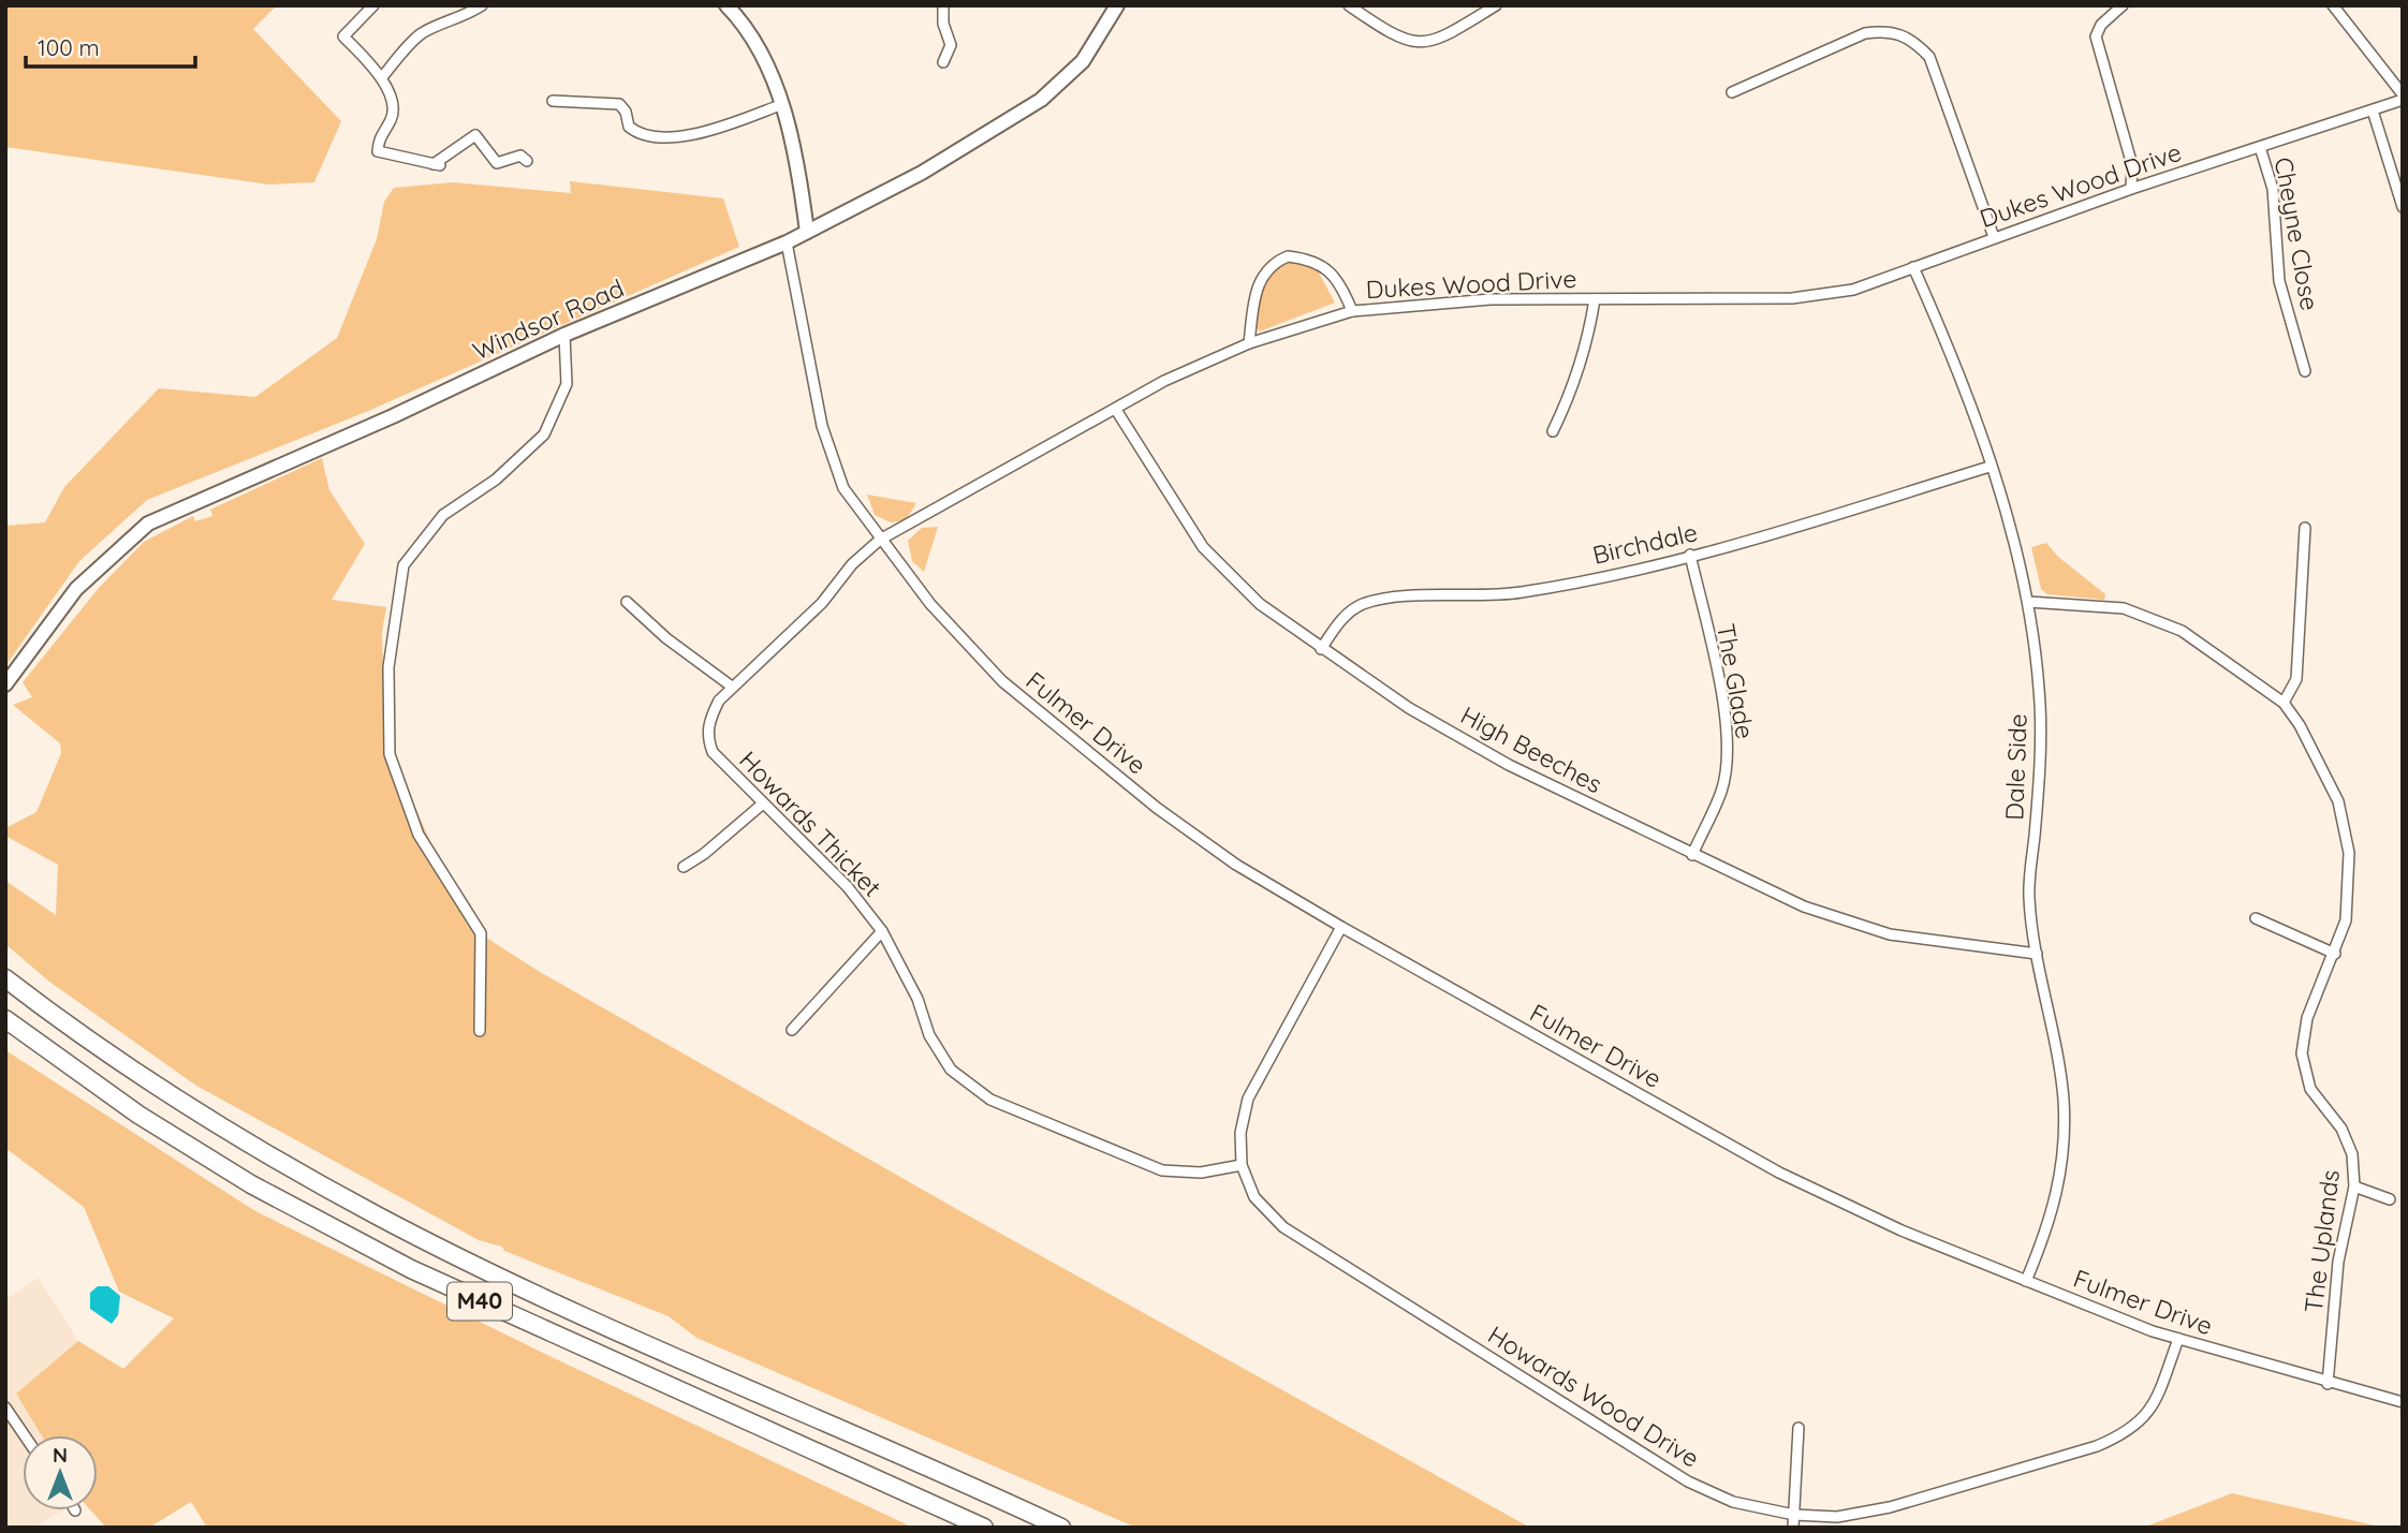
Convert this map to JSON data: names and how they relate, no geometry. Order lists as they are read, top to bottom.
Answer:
{
  "streets": {
    "highway": ["M40"],
    "main road": ["Windsor Road"],
    "street": [
      "Dukes Wood Drive",
      "Cheyne Close",
      "Birchdale",
      "The Glade",
      "Fulmer Drive",
      "High Beeches",
      "Dale Side",
      "Howards Thicket",
      "The Uplands",
      "Howards Wood Drive"
    ]
  },
  "crossings": [
    ["Dukes Wood Drive", "Cheyne Close"],
    ["Dukes Wood Drive", "Fulmer Drive"],
    ["Dukes Wood Drive", "High Beeches"],
    ["Dukes Wood Drive", "Dale Side"],
    ["Dukes Wood Drive", "Howards Thicket"],
    ["Birchdale", "The Glade"],
    ["Birchdale", "High Beeches"],
    ["Birchdale", "Dale Side"],
    ["The Glade", "High Beeches"],
    ["Fulmer Drive", "Dale Side"],
    ["Fulmer Drive", "Howards Thicket"],
    ["Fulmer Drive", "The Uplands"],
    ["Fulmer Drive", "Howards Wood Drive"],
    ["High Beeches", "Dale Side"],
    ["Dale Side", "The Uplands"],
    ["Howards Thicket", "Howards Wood Drive"]
  ],
  "scale_bar": "100 m",
  "north": "top"
}
